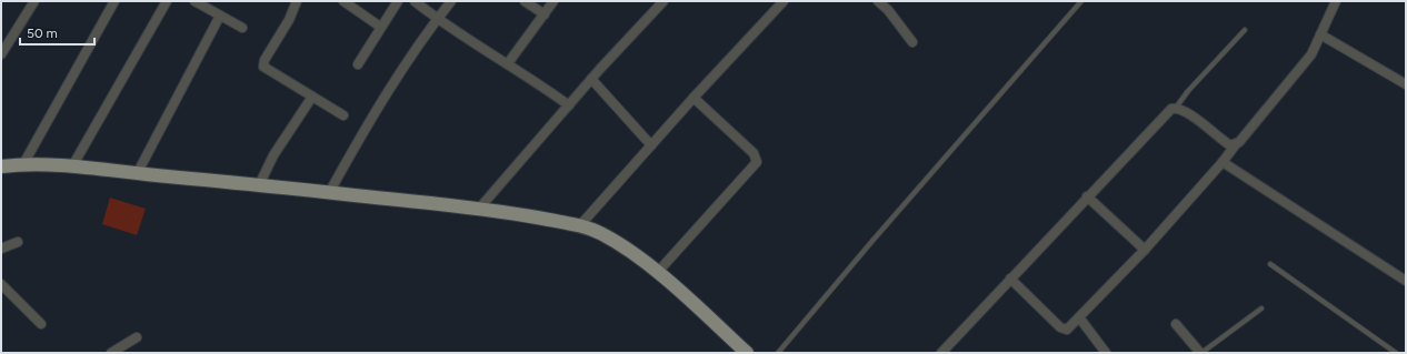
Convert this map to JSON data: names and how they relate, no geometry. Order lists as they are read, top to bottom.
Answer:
{
  "scale_bar": "50 m"
}
